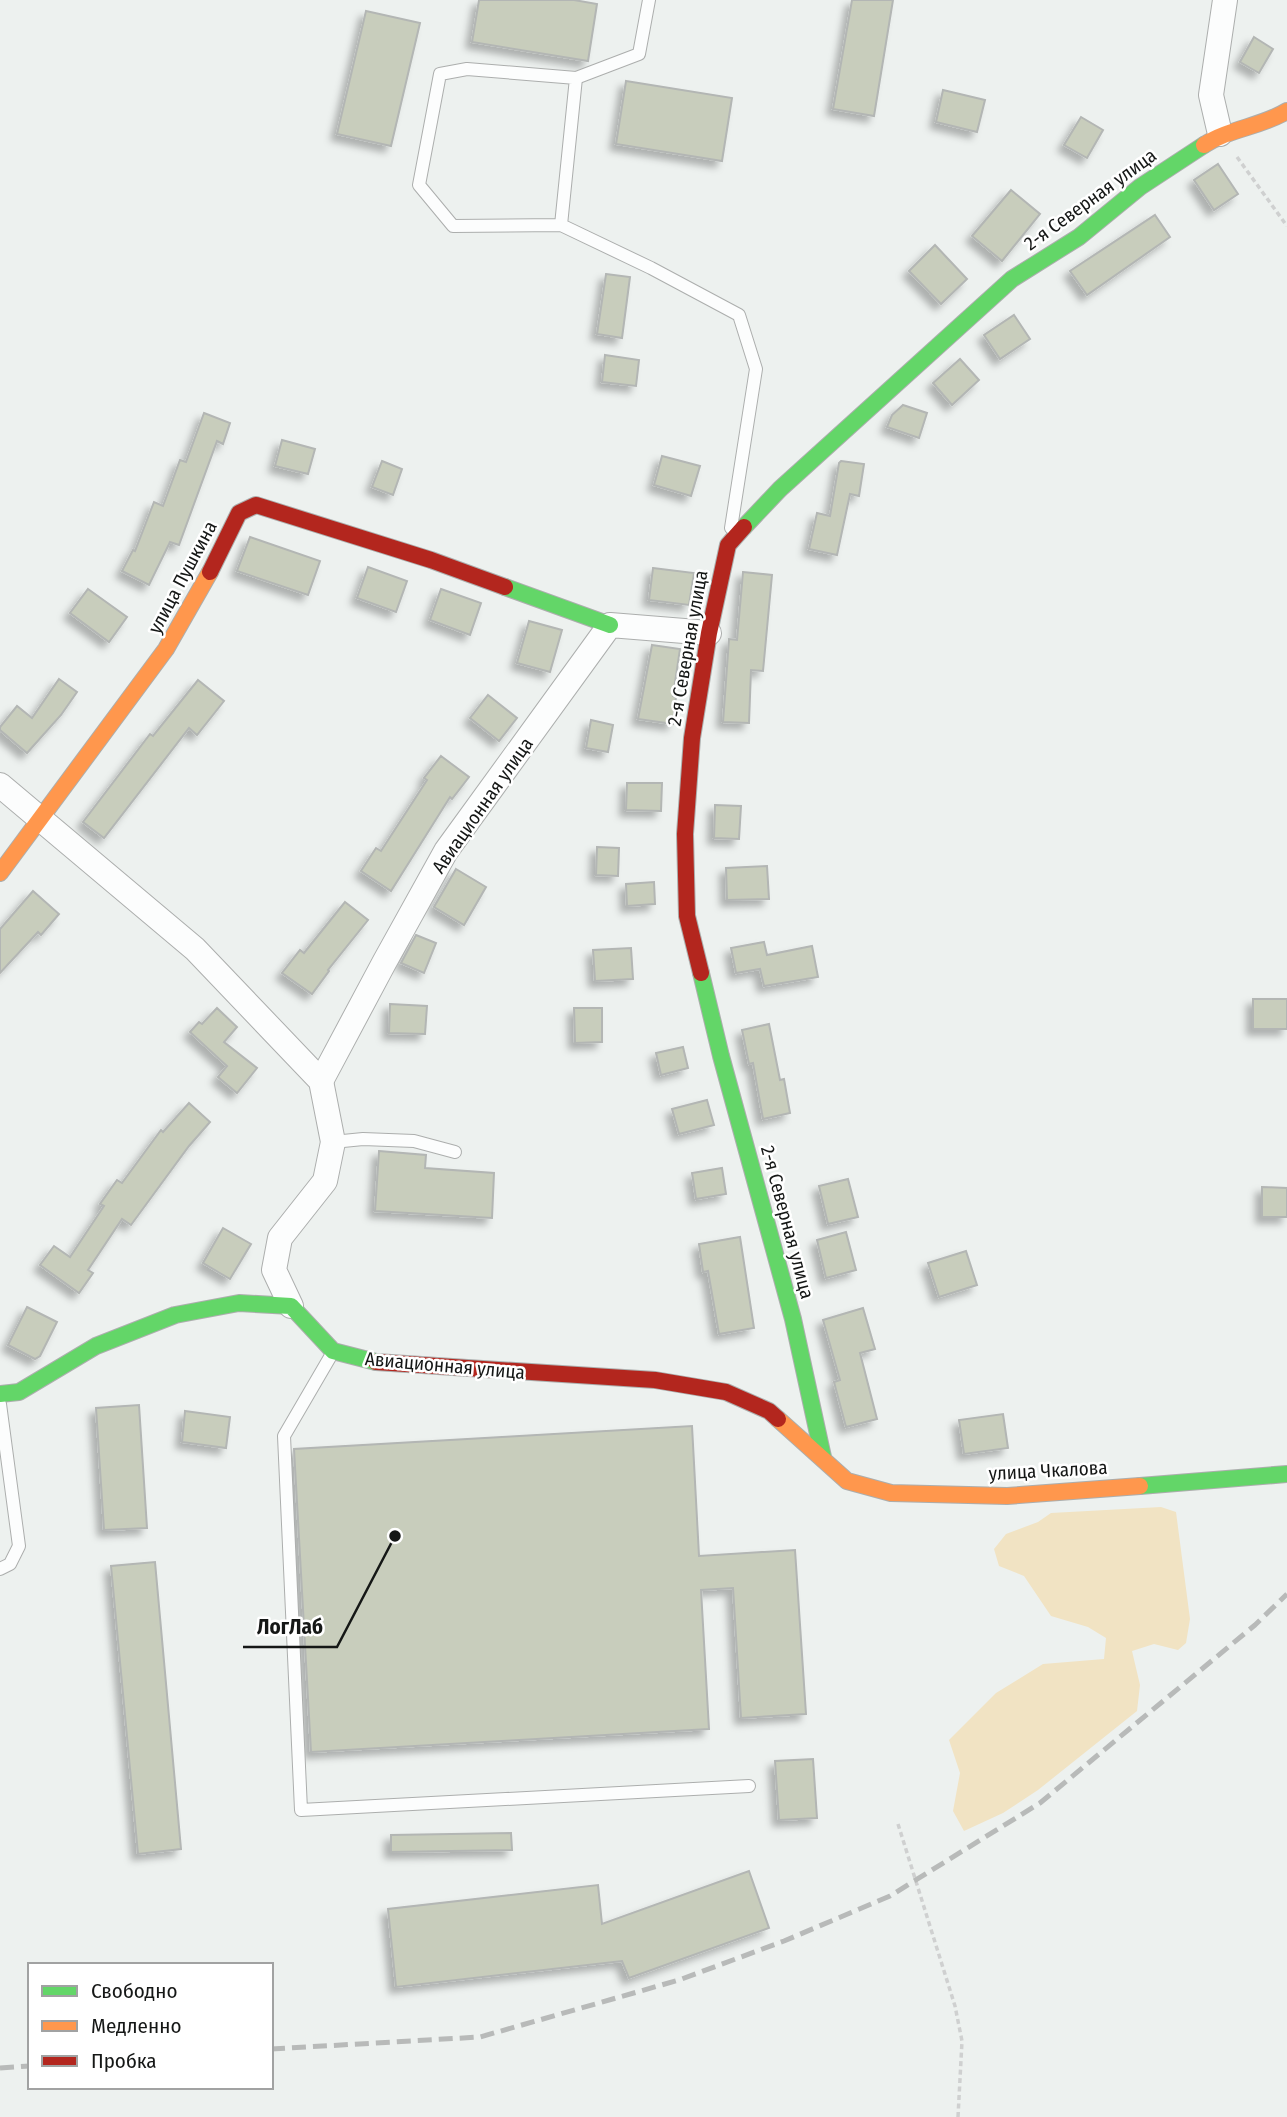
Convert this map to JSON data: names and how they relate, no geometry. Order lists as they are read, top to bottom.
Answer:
{
  "streets": {
    "street": [
      "2-я Северная улица",
      "улица Пушкина",
      "Авиационная улица",
      "улица Чкалова"
    ]
  },
  "crossings": [
    ["2-я Северная улица", "Авиационная улица"],
    ["2-я Северная улица", "улица Чкалова"],
    ["улица Пушкина", "Авиационная улица"],
    ["Авиационная улица", "улица Чкалова"]
  ],
  "places": ["ЛогЛаб"],
  "legend": ["Свободно", "Медленно", "Пробка"]
}
